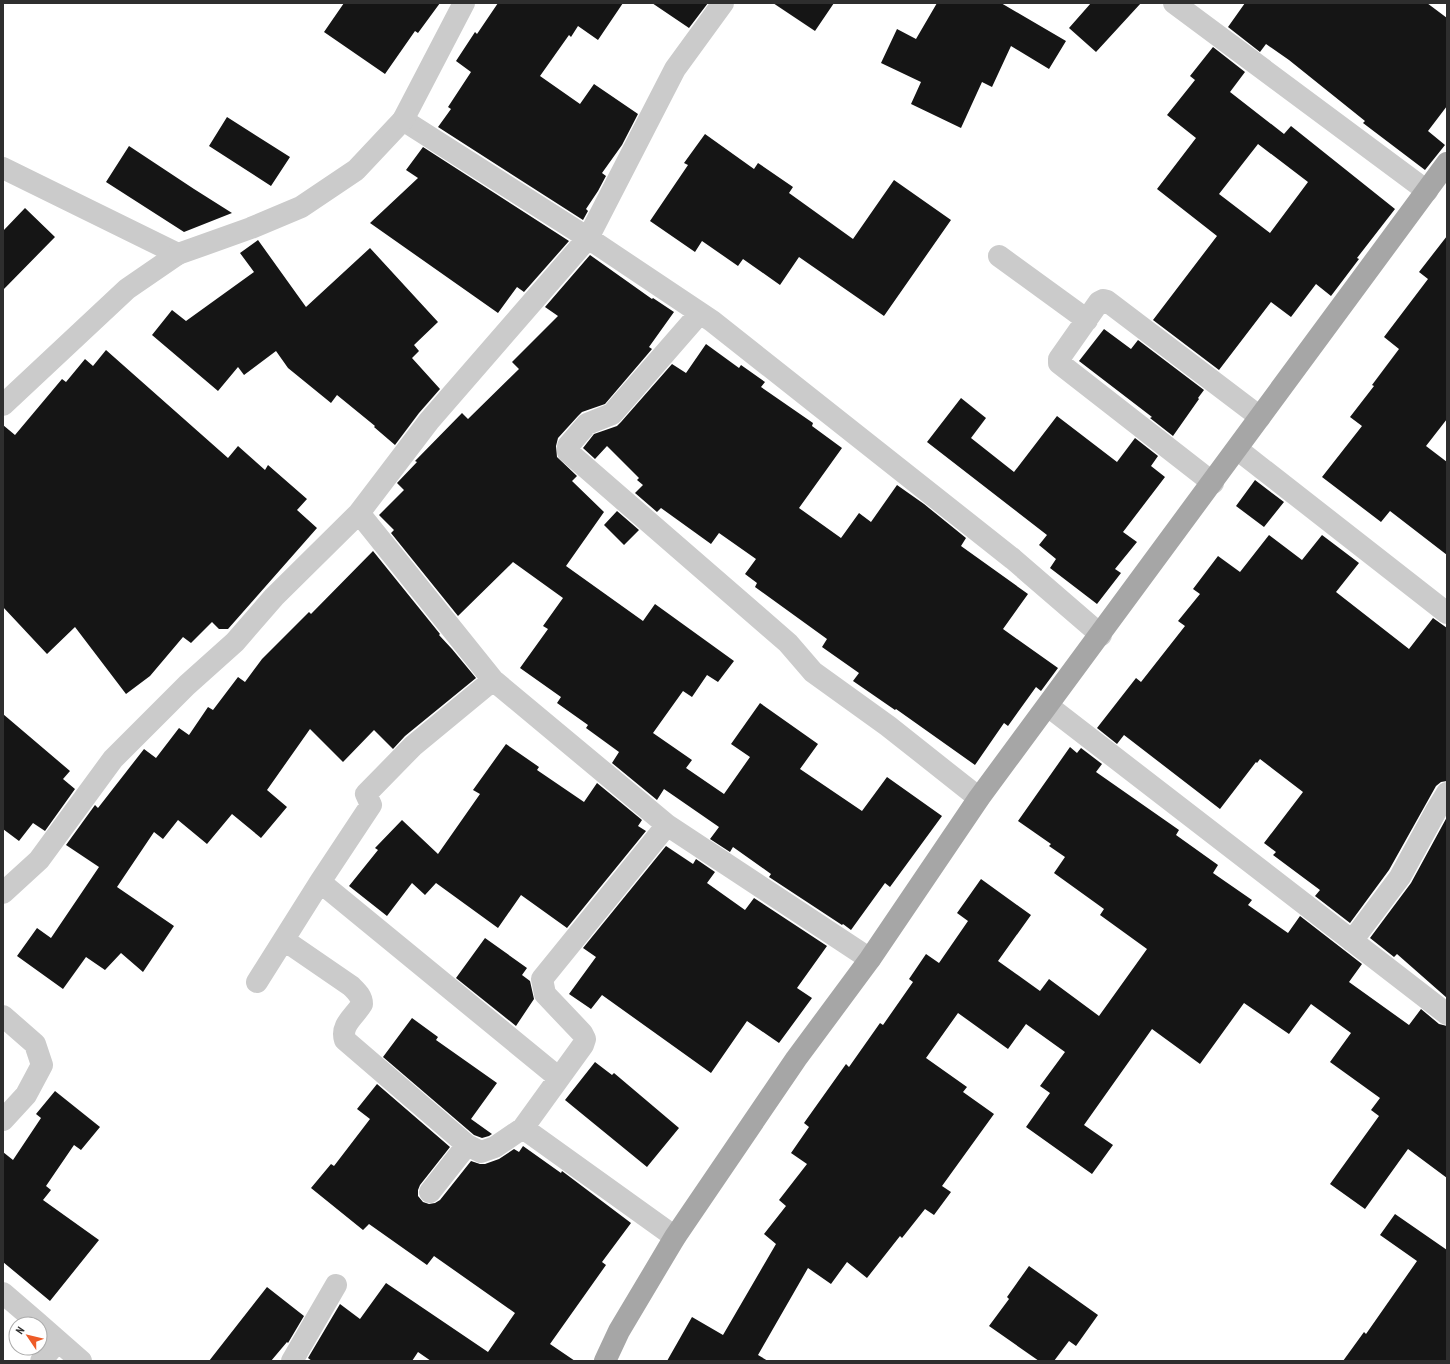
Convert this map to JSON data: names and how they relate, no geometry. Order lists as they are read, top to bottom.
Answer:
{
  "north": "top left"
}
